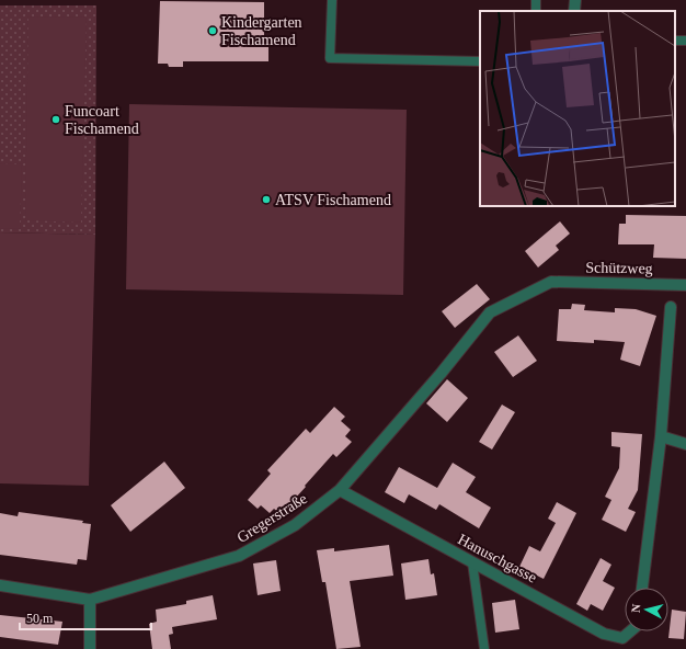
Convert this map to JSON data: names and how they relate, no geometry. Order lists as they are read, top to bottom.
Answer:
{
  "streets": {
    "street": ["Schützweg", "Gregerstraße", "Hanuschgasse"]
  },
  "crossings": [
    ["Schützweg", "Gregerstraße"],
    ["Gregerstraße", "Hanuschgasse"]
  ],
  "places": ["Kindergarten Fischamend", "Funcoart Fischamend", "ATSV Fischamend"],
  "scale_bar": "50 m",
  "north": "left"
}
